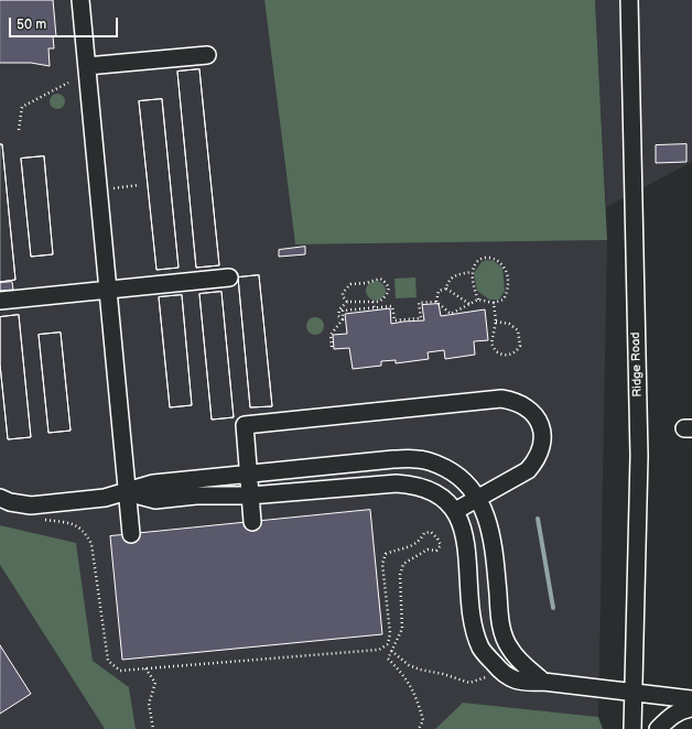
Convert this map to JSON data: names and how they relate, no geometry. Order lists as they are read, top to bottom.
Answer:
{
  "streets": {
    "street": ["Ridge Road"]
  },
  "scale_bar": "50 m"
}
